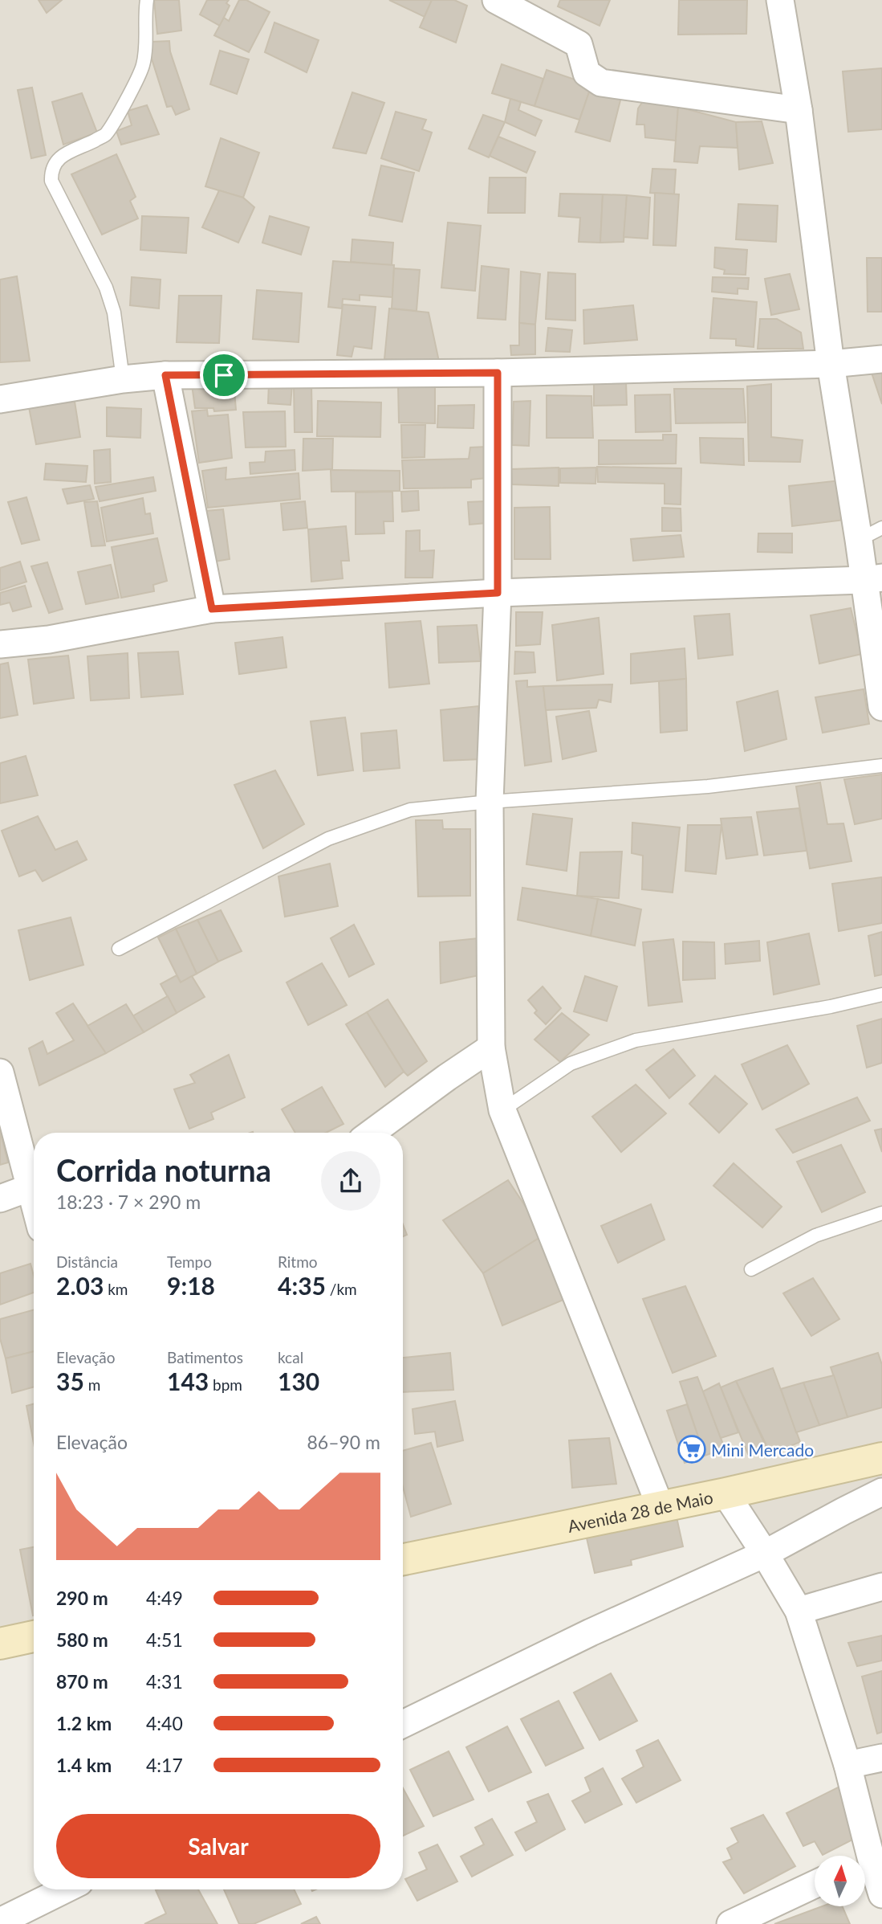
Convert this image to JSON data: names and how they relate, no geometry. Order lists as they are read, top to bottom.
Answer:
{
  "streets": {
    "street": ["Avenida 28 de Maio"]
  },
  "places": {
    "supermarket": ["Mini Mercado"]
  },
  "north": "top",
  "page": {
    "heading": ["Corrida noturna", "18:23 · 7 × 290 m"],
    "stats": [
      ["Distância", "2.03 km"],
      ["Tempo", "9:18"],
      ["Ritmo", "4:35 /km"],
      ["Elevação", "35 m"],
      ["Batimentos", "143 bpm"],
      ["kcal", "130"]
    ],
    "chart": ["Elevação", "86–90 m"],
    "list": [
      {
        "name": "290 m",
        "note": "4:49"
      },
      {
        "name": "580 m",
        "note": "4:51"
      },
      {
        "name": "870 m",
        "note": "4:31"
      },
      {
        "name": "1.2 km",
        "note": "4:40"
      },
      {
        "name": "1.4 km",
        "note": "4:17"
      }
    ],
    "buttons": "Salvar"
  }
}
